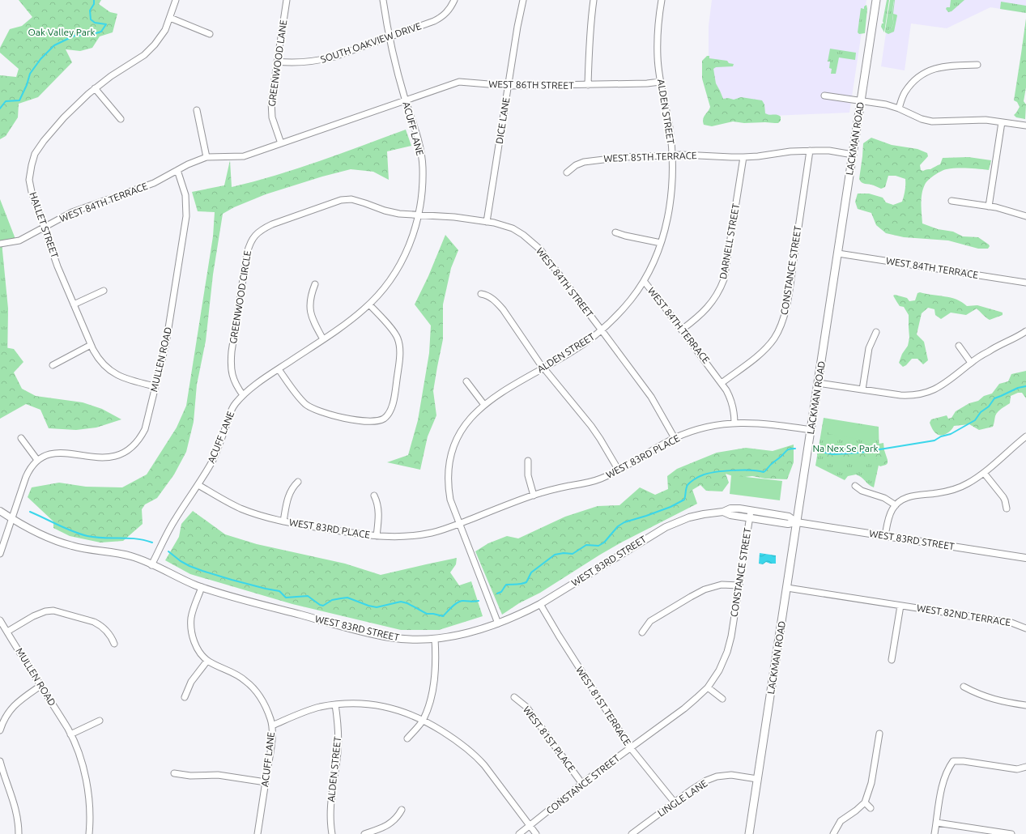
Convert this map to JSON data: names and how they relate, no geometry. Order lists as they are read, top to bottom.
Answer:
{
  "streets": {
    "main road": ["LACKMAN ROAD"],
    "street": [
      "SOUTH OAKVIEW DRIVE",
      "GREENWOOD LANE",
      "WEST 86TH STREET",
      "ALDEN STREET",
      "DICE LANE",
      "ACUFF LANE",
      "WEST 85TH TERRACE",
      "WEST 84TH TERRACE",
      "HALLET STREET",
      "DARNELL STREET",
      "CONSTANCE STREET",
      "WEST 84TH STREET",
      "GREENWOOD CIRCLE",
      "MULLEN ROAD",
      "WEST 83RD PLACE",
      "WEST 83RD STREET",
      "WEST 82ND TERRACE",
      "WEST 81ST TERRACE",
      "WEST 81ST PLACE",
      "LINGLE LANE"
    ]
  },
  "crossings": [
    ["SOUTH OAKVIEW DRIVE", "GREENWOOD LANE"],
    ["SOUTH OAKVIEW DRIVE", "ACUFF LANE"],
    ["GREENWOOD LANE", "WEST 84TH TERRACE"],
    ["WEST 86TH STREET", "ALDEN STREET"],
    ["WEST 86TH STREET", "DICE LANE"],
    ["WEST 86TH STREET", "ACUFF LANE"],
    ["WEST 86TH STREET", "WEST 84TH TERRACE"],
    ["ALDEN STREET", "WEST 85TH TERRACE"],
    ["ALDEN STREET", "WEST 84TH TERRACE"],
    ["ALDEN STREET", "WEST 84TH STREET"],
    ["ALDEN STREET", "WEST 83RD PLACE"],
    ["ALDEN STREET", "WEST 83RD STREET"],
    ["DICE LANE", "WEST 84TH STREET"],
    ["ACUFF LANE", "WEST 84TH TERRACE"],
    ["ACUFF LANE", "WEST 84TH STREET"],
    ["ACUFF LANE", "GREENWOOD CIRCLE"],
    ["ACUFF LANE", "WEST 83RD PLACE"],
    ["ACUFF LANE", "WEST 83RD STREET"],
    ["LACKMAN ROAD", "WEST 85TH TERRACE"],
    ["LACKMAN ROAD", "WEST 84TH TERRACE"],
    ["LACKMAN ROAD", "WEST 83RD PLACE"],
    ["LACKMAN ROAD", "WEST 83RD STREET"],
    ["LACKMAN ROAD", "WEST 82ND TERRACE"],
    ["LACKMAN ROAD", "LINGLE LANE"],
    ["WEST 85TH TERRACE", "DARNELL STREET"],
    ["WEST 85TH TERRACE", "CONSTANCE STREET"],
    ["WEST 84TH TERRACE", "HALLET STREET"],
    ["WEST 84TH TERRACE", "DARNELL STREET"],
    ["WEST 84TH TERRACE", "CONSTANCE STREET"],
    ["WEST 84TH TERRACE", "MULLEN ROAD"],
    ["WEST 84TH TERRACE", "WEST 83RD PLACE"],
    ["HALLET STREET", "MULLEN ROAD"],
    ["CONSTANCE STREET", "WEST 83RD STREET"],
    ["CONSTANCE STREET", "WEST 81ST TERRACE"],
    ["CONSTANCE STREET", "WEST 81ST PLACE"],
    ["WEST 84TH STREET", "GREENWOOD CIRCLE"],
    ["WEST 84TH STREET", "WEST 83RD PLACE"],
    ["WEST 83RD STREET", "WEST 81ST TERRACE"],
    ["WEST 81ST TERRACE", "LINGLE LANE"]
  ],
  "parks": ["Oak Valley Park", "Na Nex Se Park"]
}
